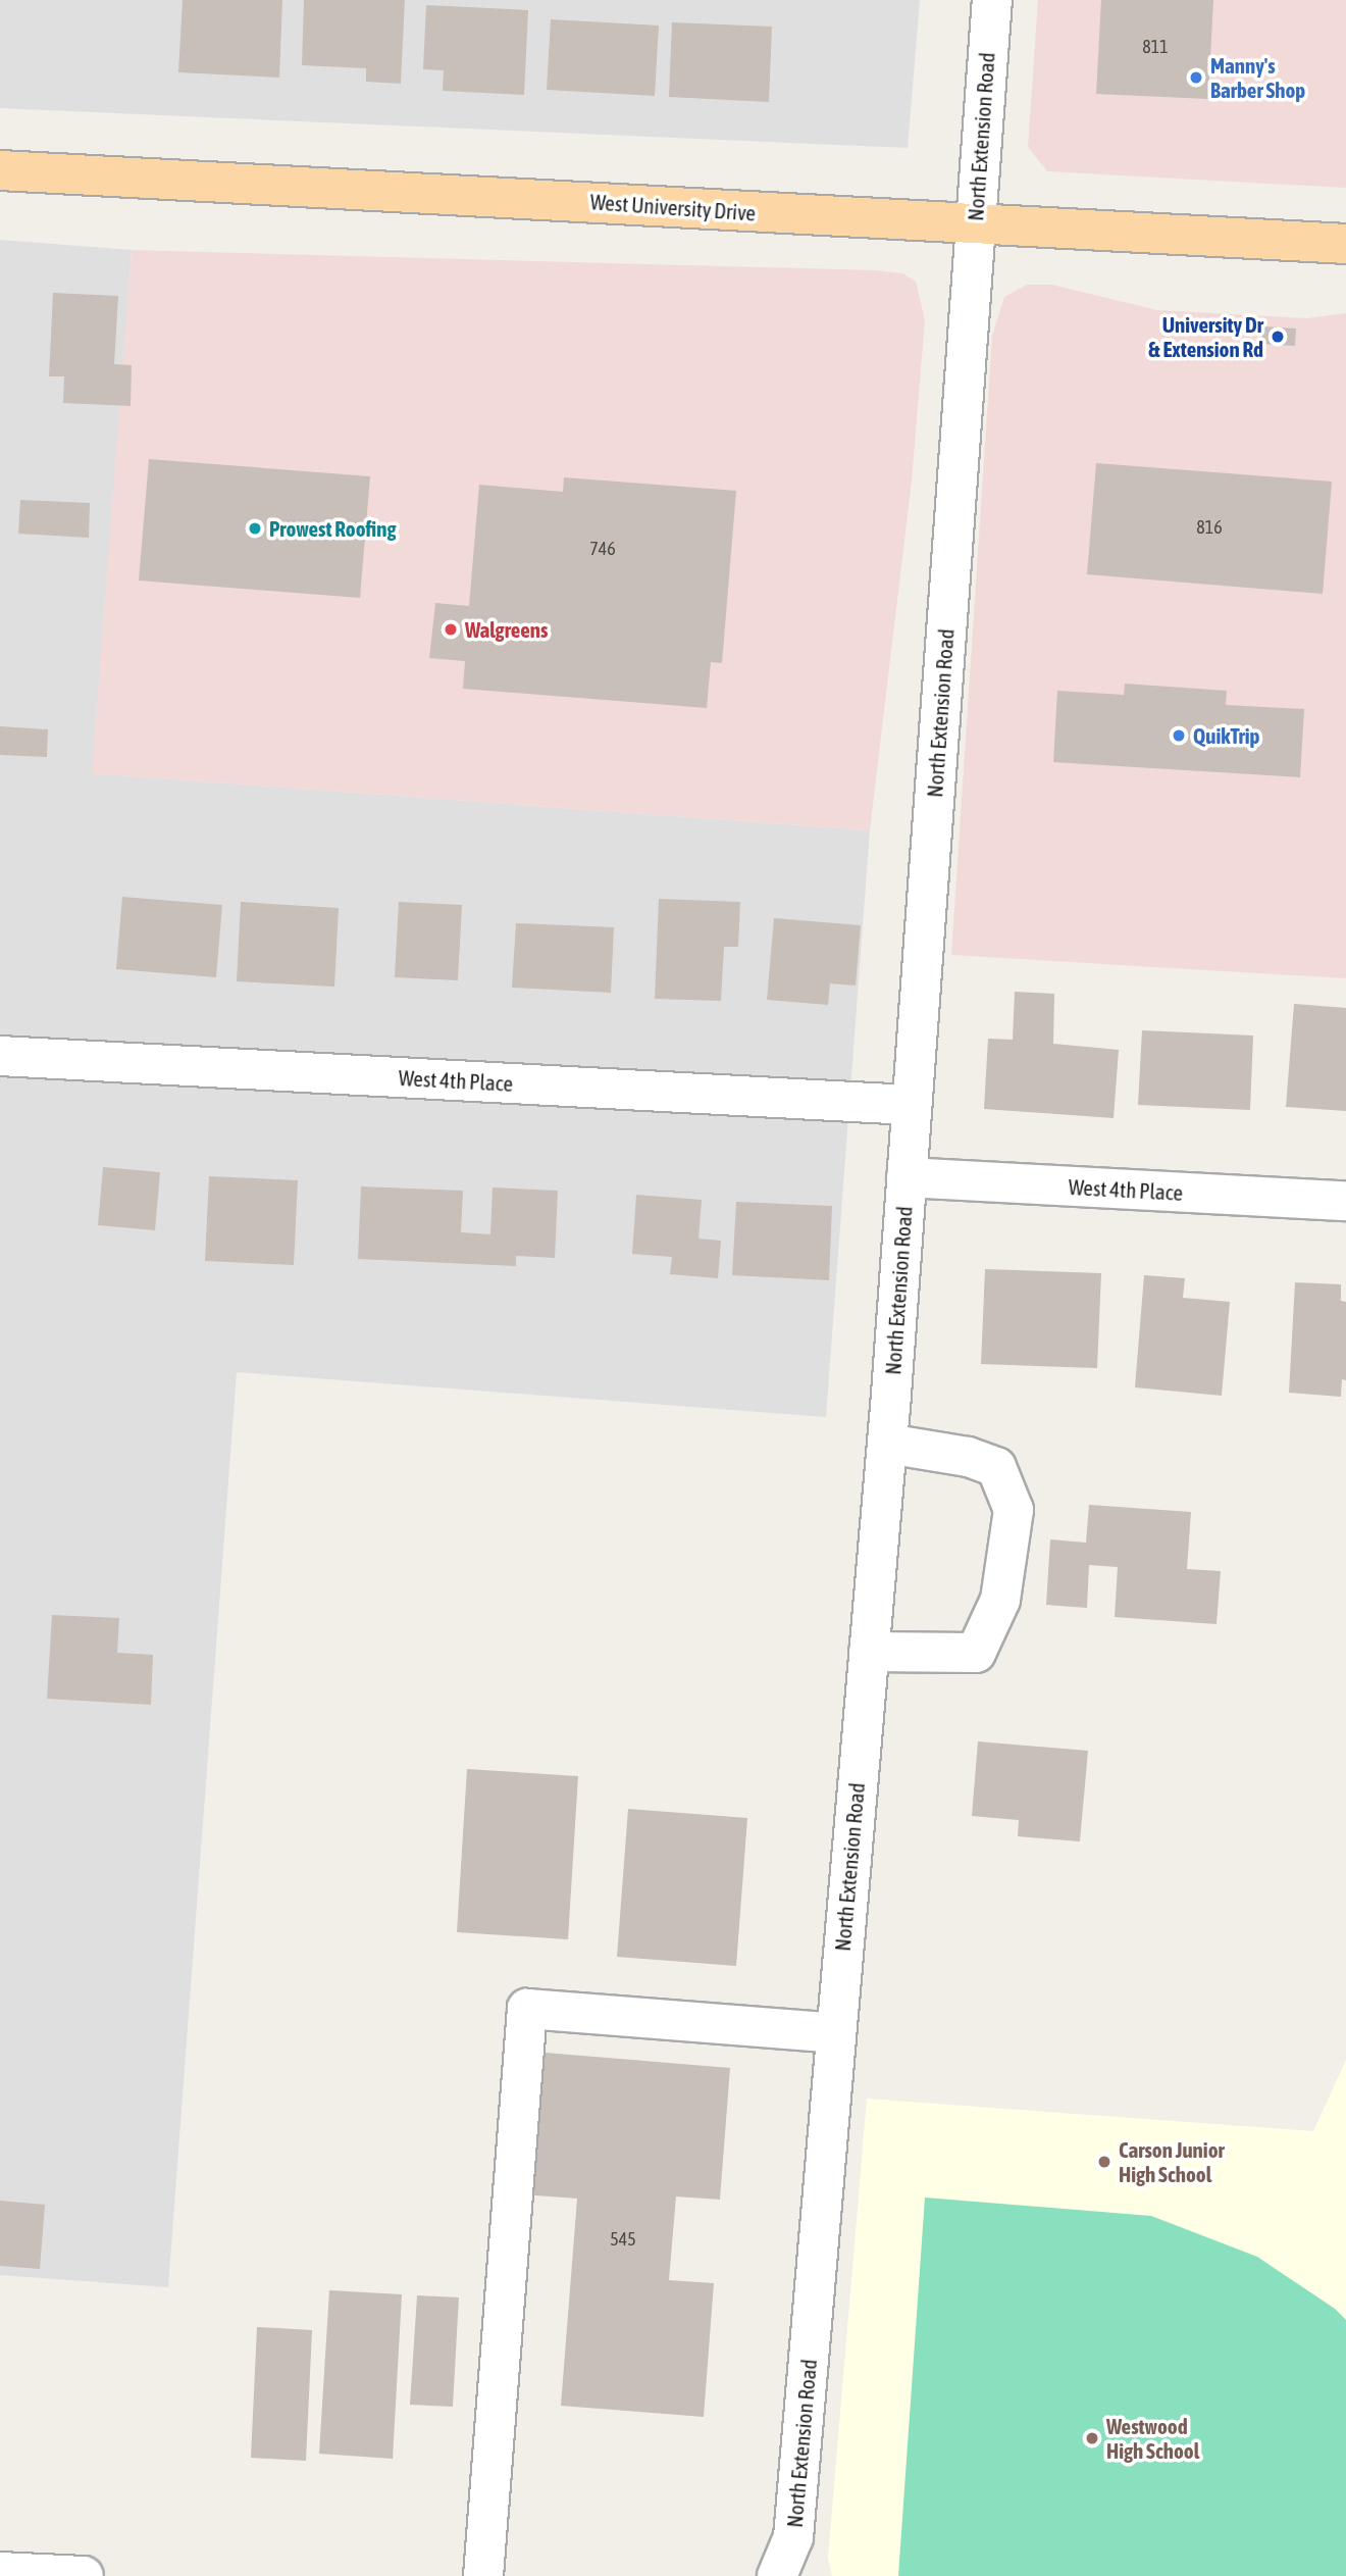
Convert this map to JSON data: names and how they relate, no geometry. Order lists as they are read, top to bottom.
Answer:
{
  "streets": {
    "main road": ["West University Drive"],
    "street": ["North Extension Road", "West 4th Place"]
  },
  "crossings": [
    ["North Extension Road", "West University Drive"],
    ["North Extension Road", "West 4th Place"]
  ],
  "places": [
    "Manny's Barber Shop",
    "University Dr & Extension Rd",
    "Prowest Roofing",
    "Walgreens",
    "QuikTrip",
    "Carson Junior High School",
    "Westwood High School"
  ],
  "house_numbers": [
    "811",
    "816",
    "746",
    "545"
  ]
}
